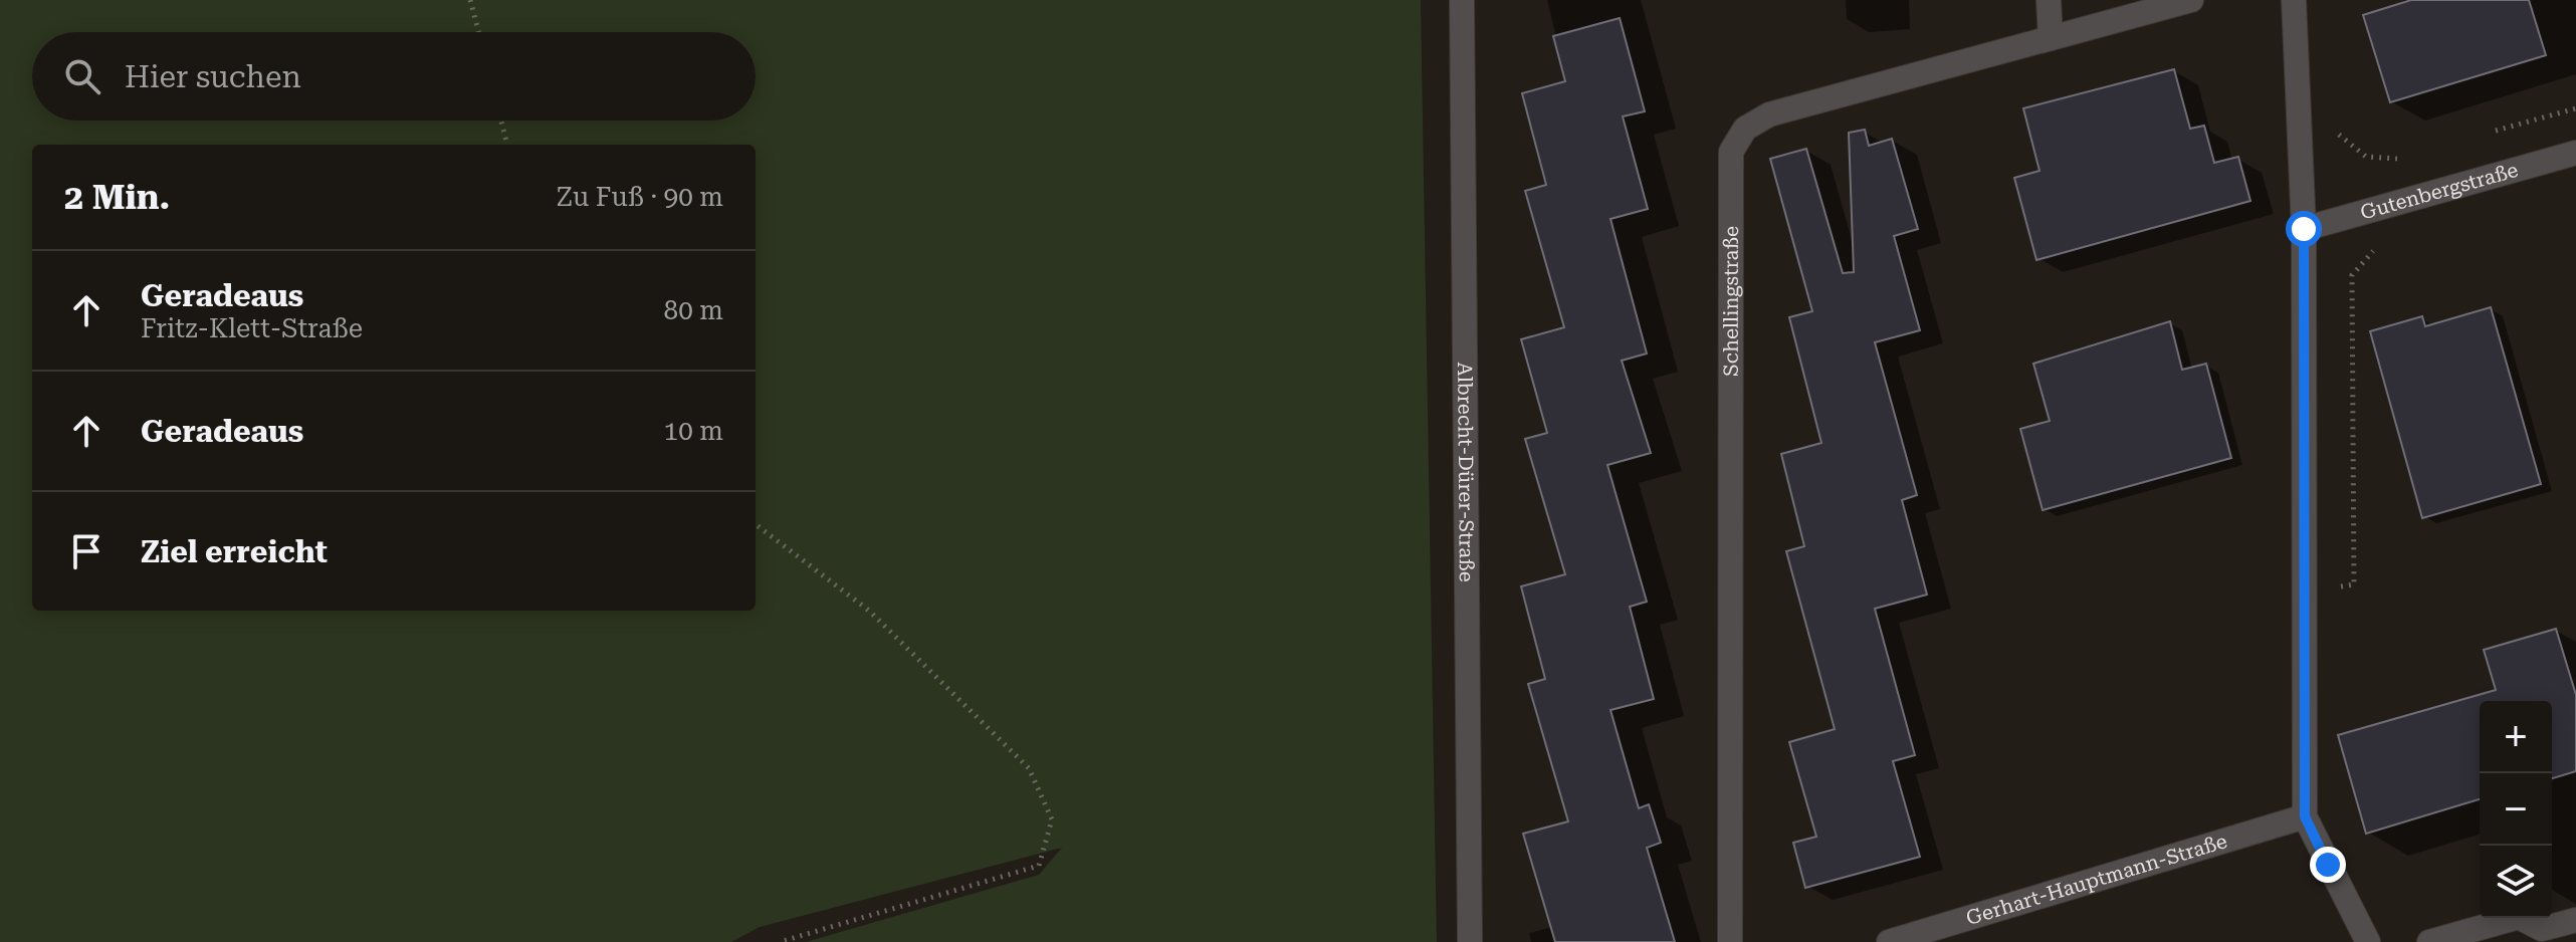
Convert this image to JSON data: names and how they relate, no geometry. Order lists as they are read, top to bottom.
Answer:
{
  "streets": {
    "street": [
      "Gutenbergstraße",
      "Schellingstraße",
      "Albrecht-Dürer-Straße",
      "Gerhart-Hauptmann-Straße"
    ]
  },
  "page": {
    "search": "Hier suchen",
    "heading": ["2 Min.", "Zu Fuß · 90 m"],
    "list": [
      ["Geradeaus", "Fritz-Klett-Straße", "80 m"],
      ["Geradeaus", "10 m"],
      "Ziel erreicht"
    ],
    "map_buttons": ["+", "−"]
  }
}
